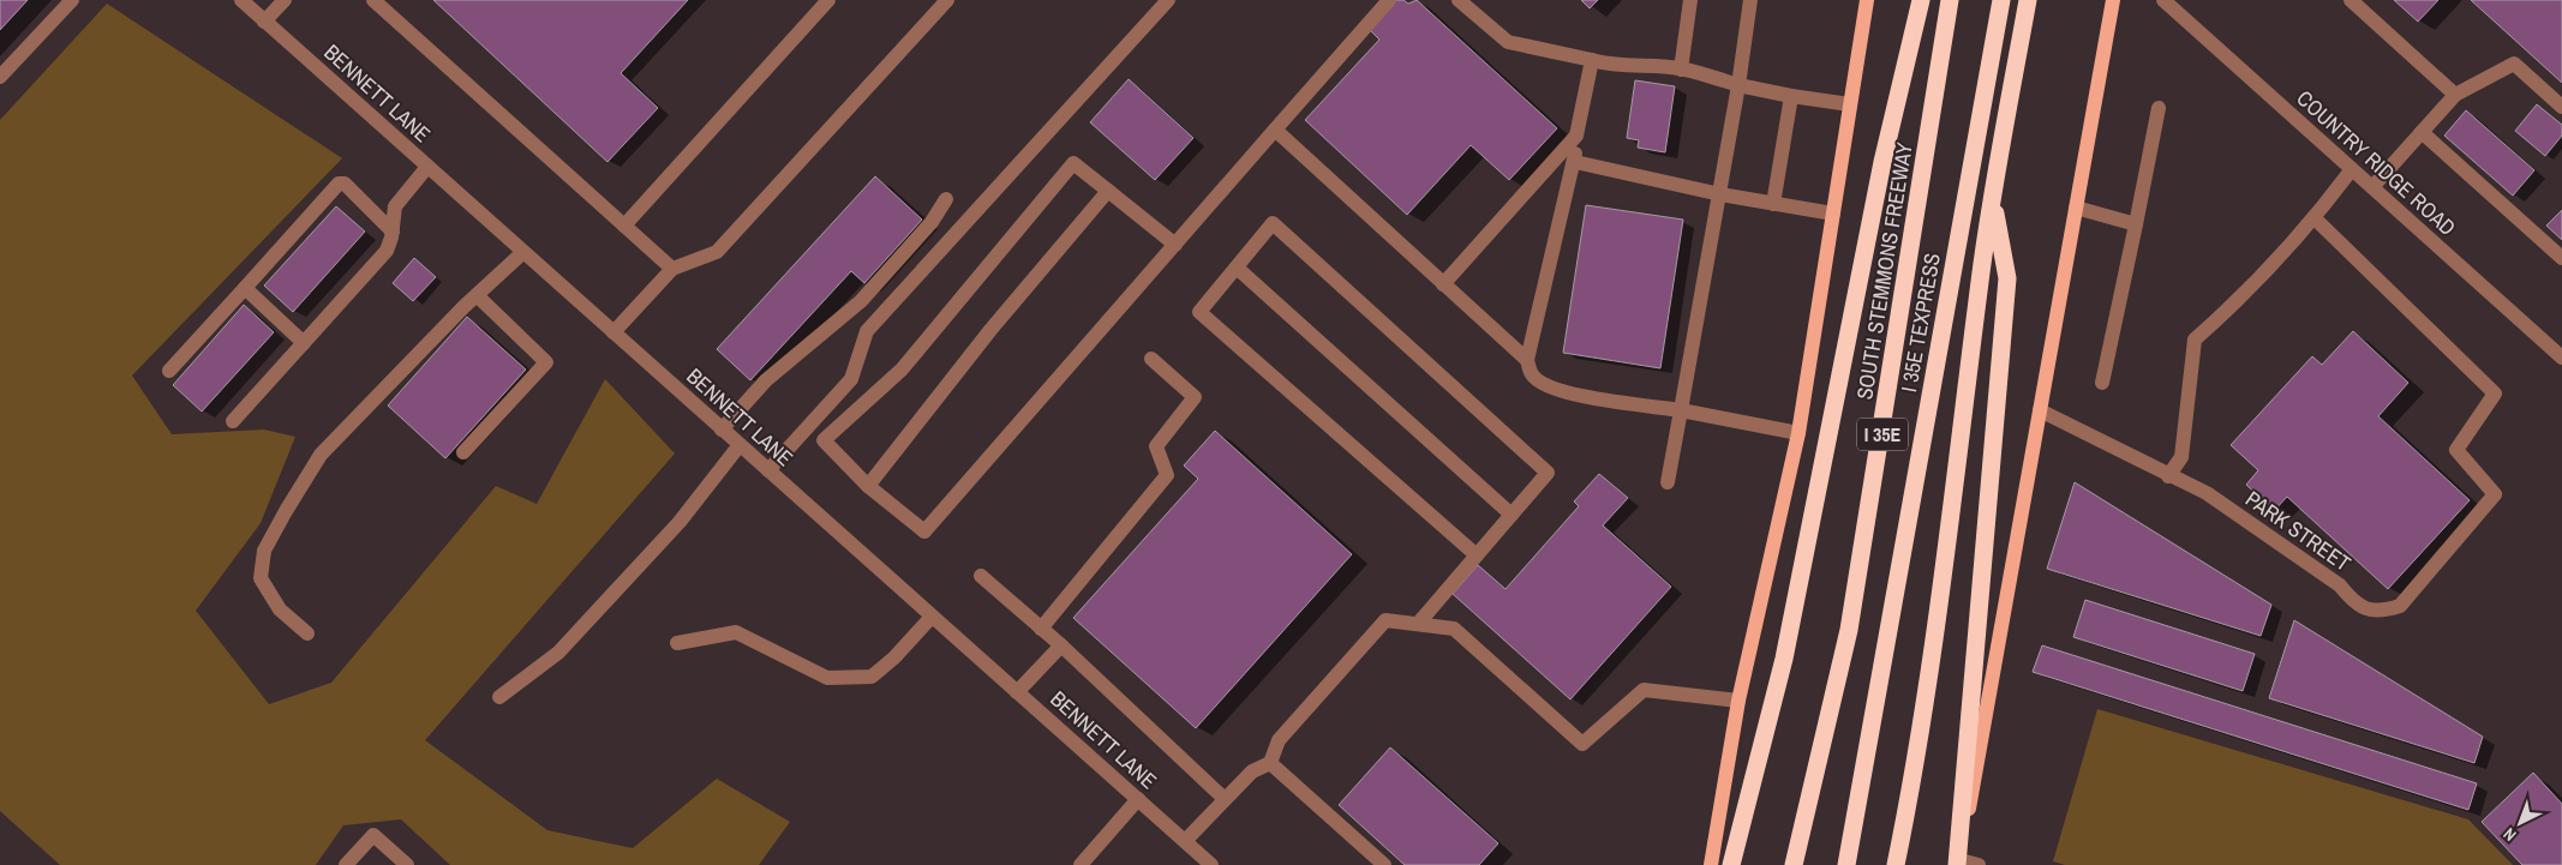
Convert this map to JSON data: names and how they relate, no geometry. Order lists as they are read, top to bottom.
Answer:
{
  "streets": {
    "highway": ["SOUTH STEMMONS FREEWAY", "I 35E TEXPRESS", "I 35E"],
    "street": ["BENNETT LANE", "COUNTRY RIDGE ROAD", "PARK STREET"]
  },
  "north": "bottom left"
}
